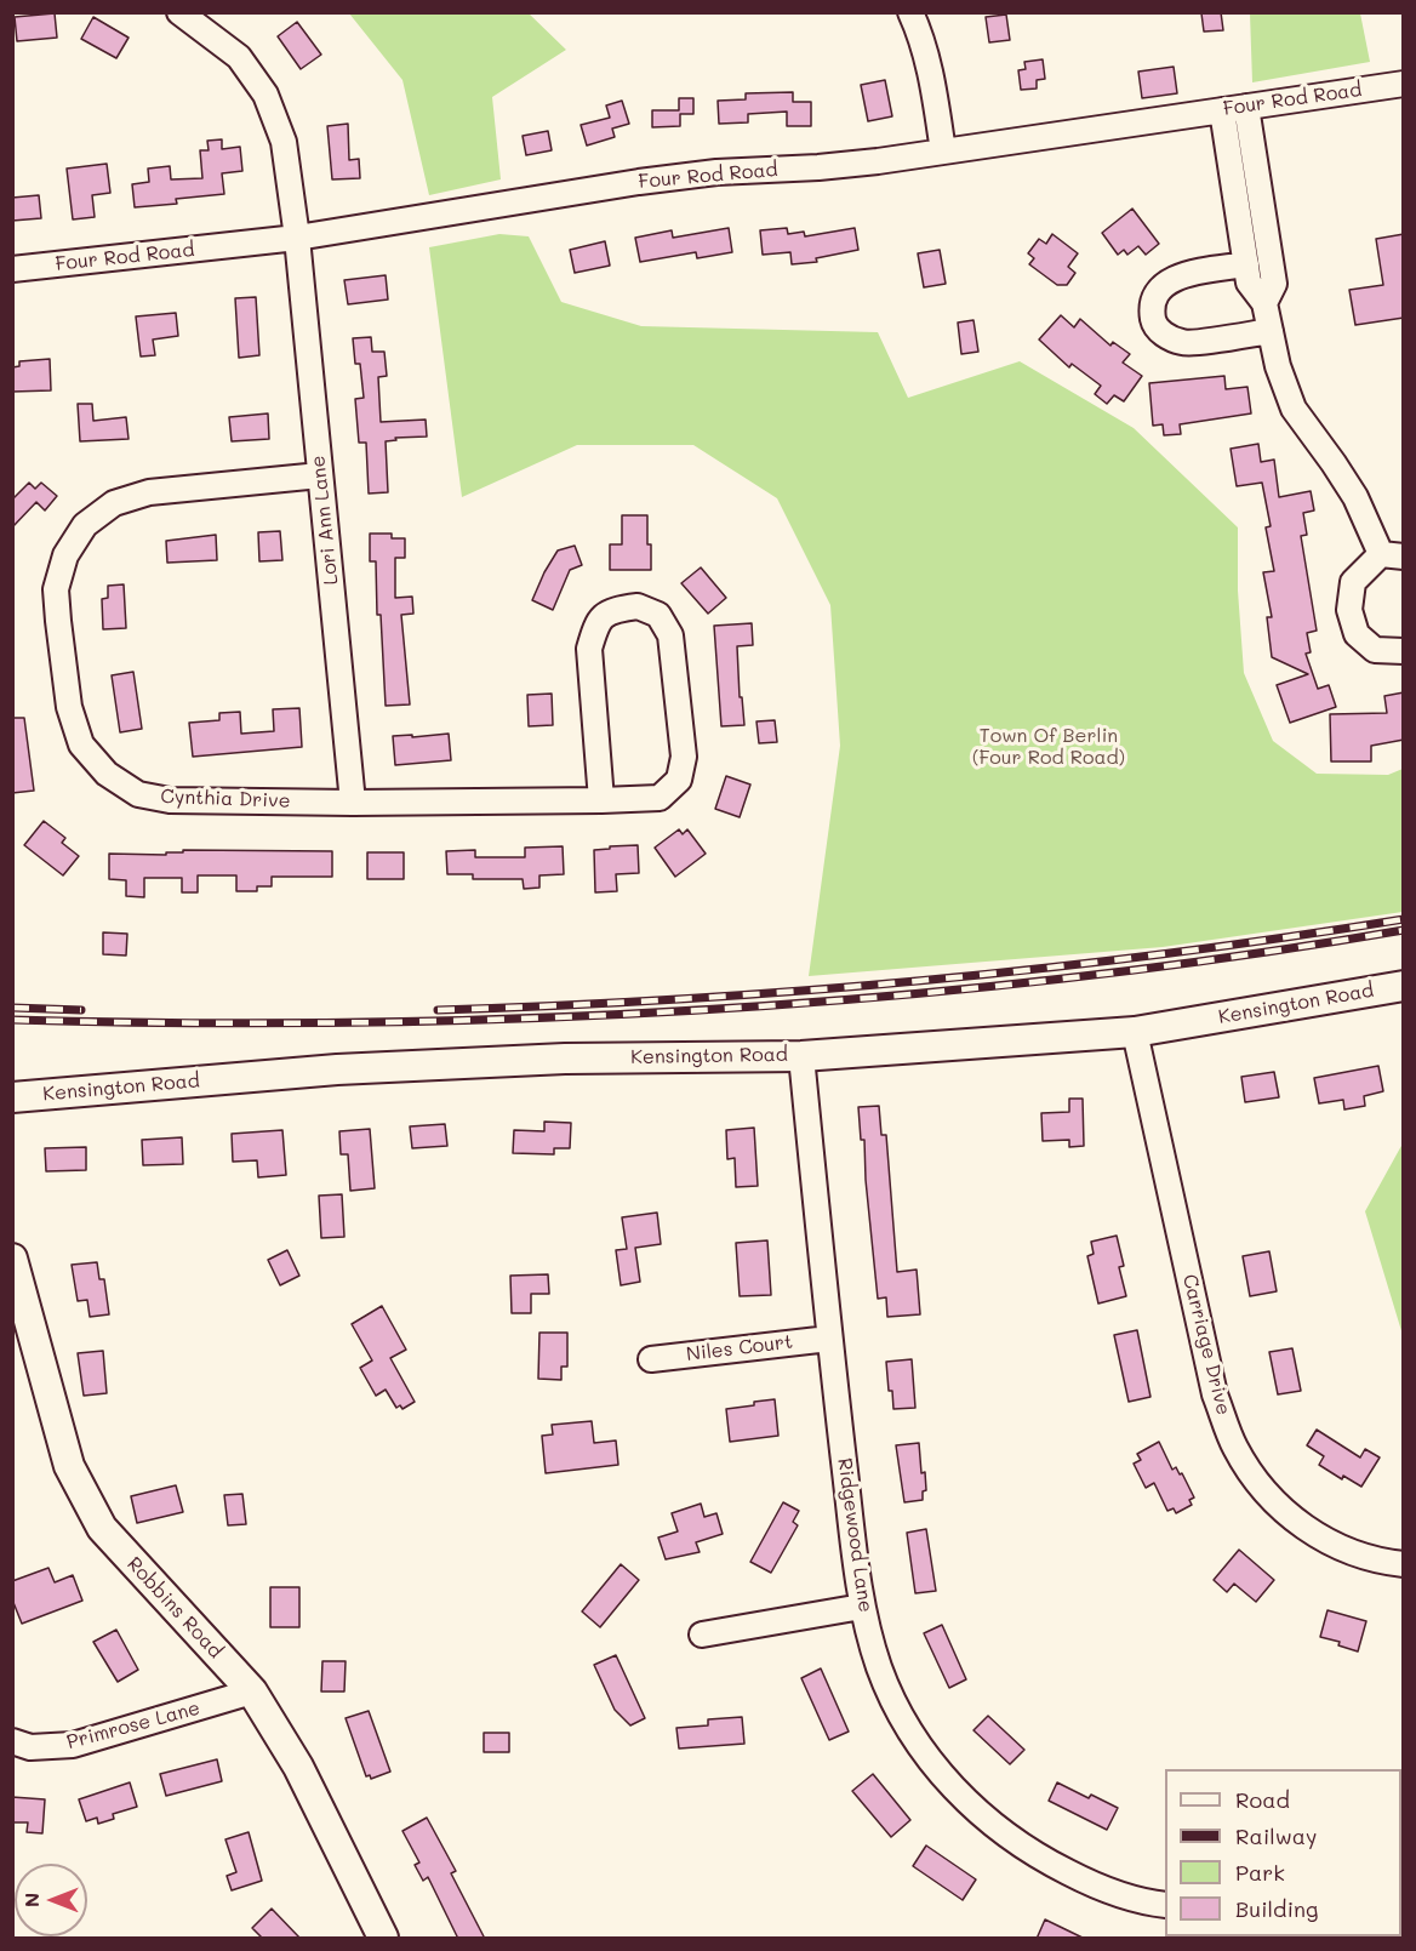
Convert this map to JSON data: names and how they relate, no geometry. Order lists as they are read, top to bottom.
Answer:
{
  "streets": {
    "street": [
      "Four Rod Road",
      "Lori Ann Lane",
      "Cynthia Drive",
      "Kensington Road",
      "Carriage Drive",
      "Niles Court",
      "Ridgewood Lane",
      "Robbins Road",
      "Primrose Lane"
    ]
  },
  "crossings": [
    ["Four Rod Road", "Lori Ann Lane"],
    ["Lori Ann Lane", "Cynthia Drive"],
    ["Kensington Road", "Carriage Drive"],
    ["Kensington Road", "Ridgewood Lane"],
    ["Niles Court", "Ridgewood Lane"],
    ["Robbins Road", "Primrose Lane"]
  ],
  "parks": ["Town Of Berlin (Four Rod Road)"],
  "legend": [
    "Road",
    "Railway",
    "Park",
    "Building"
  ],
  "north": "left"
}
